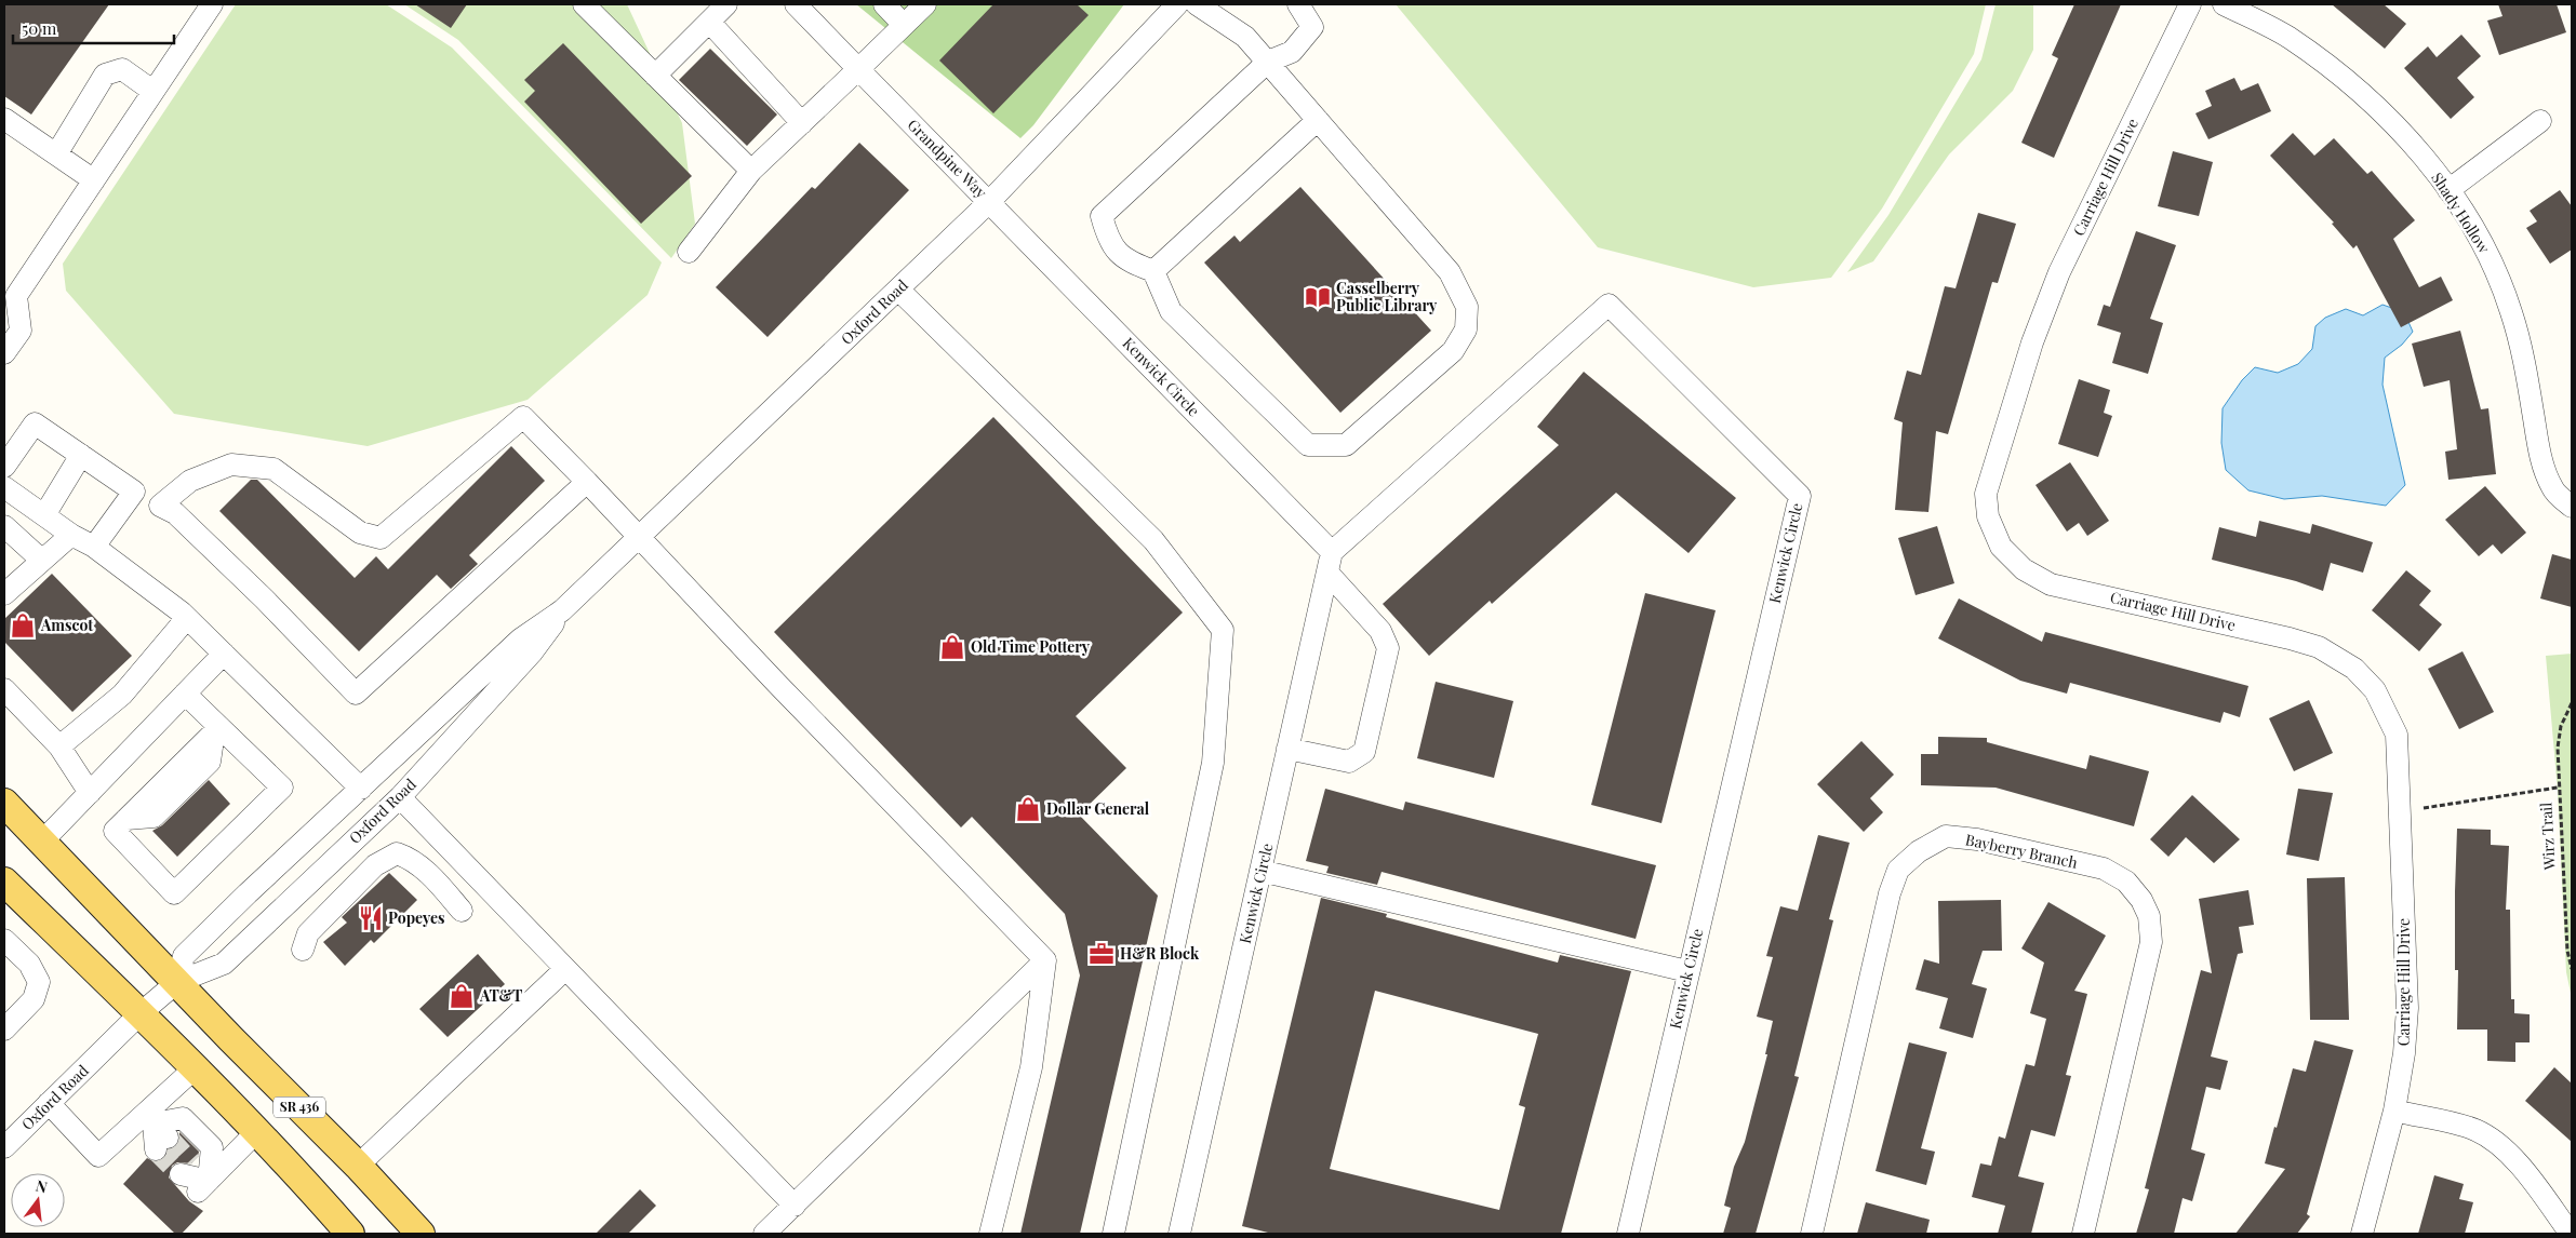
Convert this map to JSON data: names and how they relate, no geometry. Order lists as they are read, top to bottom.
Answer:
{
  "streets": {
    "main road": ["SR 436"],
    "street": [
      "Grandpine Way",
      "Carriage Hill Drive",
      "Shady Hollow",
      "Oxford Road",
      "Kenwick Circle",
      "Bayberry Branch"
    ],
    "path": ["Wirz Trail"]
  },
  "crossings": [
    ["Grandpine Way", "Oxford Road"],
    ["Grandpine Way", "Kenwick Circle"],
    ["Oxford Road", "Kenwick Circle"],
    ["Oxford Road", "SR 436"]
  ],
  "places": {
    "library": ["Casselberry Public Library"],
    "shop": [
      "Amscot",
      "Old Time Pottery",
      "Dollar General",
      "AT&T"
    ],
    "restaurant": ["Popeyes"],
    "office": ["H&R Block"]
  },
  "scale_bar": "50 m",
  "north": "top"
}
